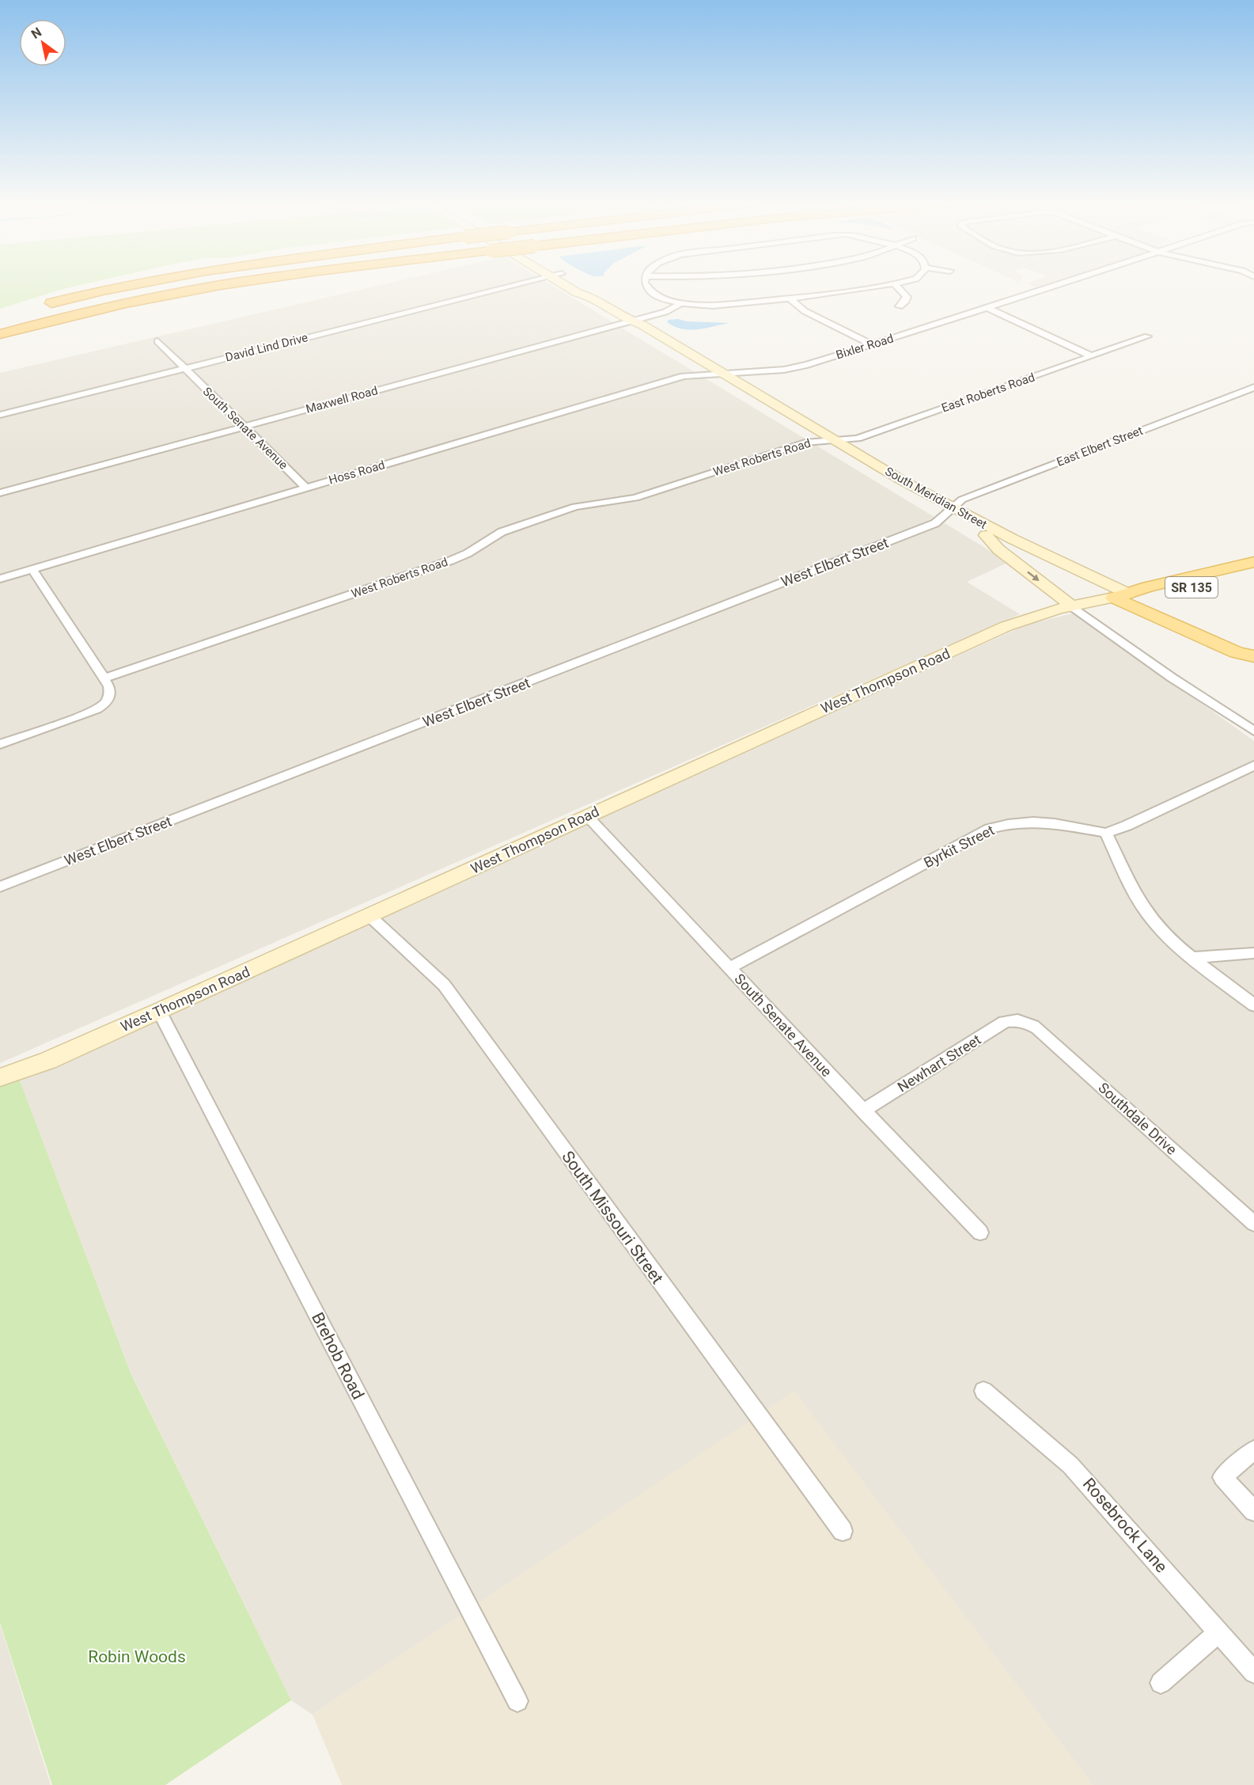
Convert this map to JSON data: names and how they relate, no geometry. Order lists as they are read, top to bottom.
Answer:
{
  "streets": {
    "main road": ["South Meridian Street", "SR 135", "West Thompson Road"],
    "street": [
      "Bixler Road",
      "David Lind Drive",
      "East Roberts Road",
      "Maxwell Road",
      "South Senate Avenue",
      "East Elbert Street",
      "West Roberts Road",
      "Hoss Road",
      "West Elbert Street",
      "Byrkit Street",
      "Newhart Street",
      "Southdale Drive",
      "South Missouri Street",
      "Brehob Road",
      "Rosebrock Lane"
    ]
  },
  "crossings": [
    ["Bixler Road", "Hoss Road"],
    ["Bixler Road", "South Meridian Street"],
    ["David Lind Drive", "South Senate Avenue"],
    ["East Roberts Road", "West Roberts Road"],
    ["East Roberts Road", "South Meridian Street"],
    ["Maxwell Road", "South Senate Avenue"],
    ["Maxwell Road", "South Meridian Street"],
    ["South Senate Avenue", "Hoss Road"],
    ["South Senate Avenue", "West Thompson Road"],
    ["South Senate Avenue", "Byrkit Street"],
    ["South Senate Avenue", "Newhart Street"],
    ["East Elbert Street", "South Meridian Street"],
    ["East Elbert Street", "West Elbert Street"],
    ["West Roberts Road", "South Meridian Street"],
    ["Hoss Road", "South Meridian Street"],
    ["South Meridian Street", "West Elbert Street"],
    ["South Meridian Street", "SR 135"],
    ["South Meridian Street", "West Thompson Road"],
    ["SR 135", "West Thompson Road"],
    ["West Thompson Road", "South Missouri Street"],
    ["West Thompson Road", "Brehob Road"],
    ["Newhart Street", "Southdale Drive"]
  ],
  "parks": ["Robin Woods"],
  "north": "top left"
}
